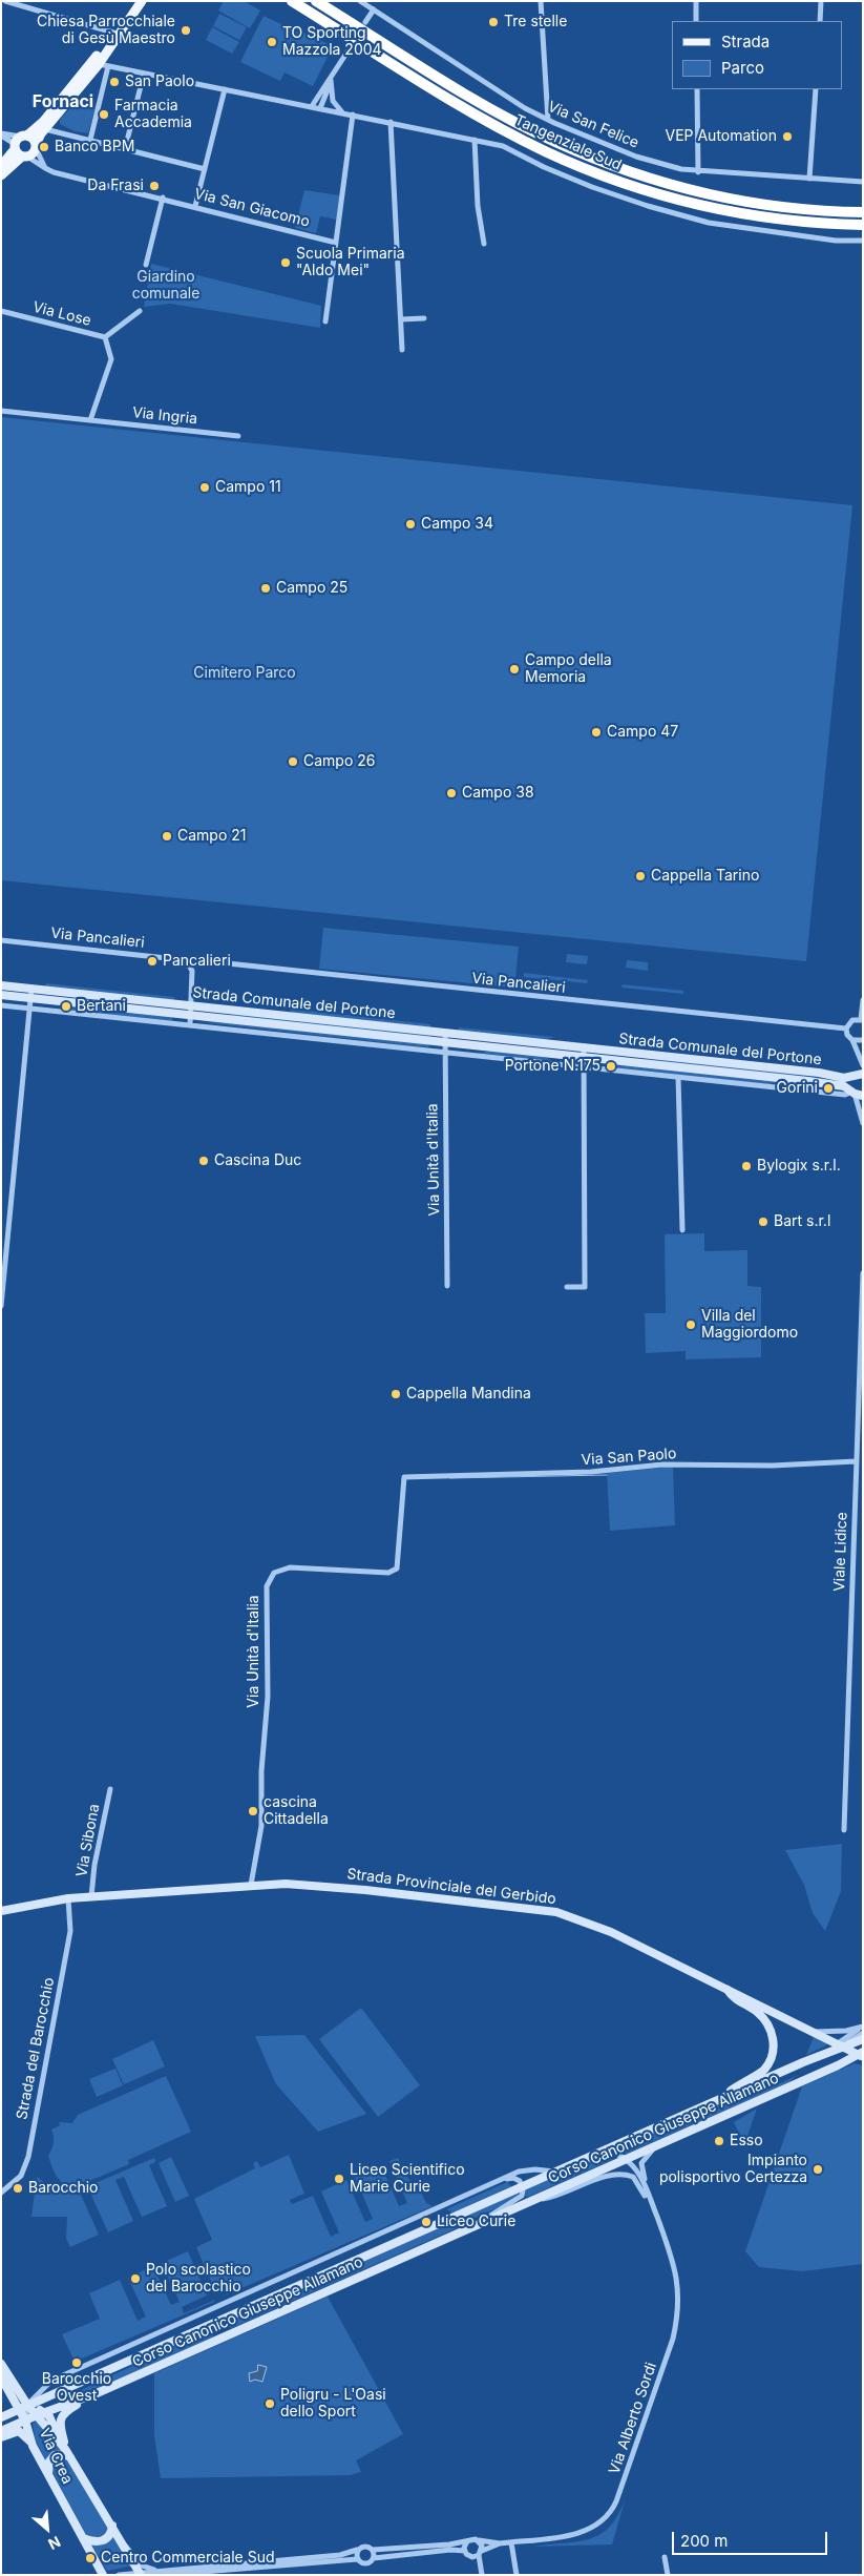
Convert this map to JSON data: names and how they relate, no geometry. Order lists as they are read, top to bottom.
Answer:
{
  "streets": {
    "highway": ["Tangenziale Sud"],
    "street": [
      "Via San Felice",
      "Via San Giacomo",
      "Via Lose",
      "Via Ingria",
      "Via Pancalieri",
      "Strada Comunale del Portone",
      "Via Unità d'Italia",
      "Via San Paolo",
      "Viale Lidice",
      "Via Sibona",
      "Strada Provinciale del Gerbido",
      "Strada del Barocchio",
      "Corso Canonico Giuseppe Allamano",
      "Via Alberto Sordi",
      "Via Crea"
    ]
  },
  "crossings": [
    ["Strada Comunale del Portone", "Via Unità d'Italia"],
    ["Via Unità d'Italia", "Via San Paolo"],
    ["Via Unità d'Italia", "Strada Provinciale del Gerbido"],
    ["Via San Paolo", "Viale Lidice"],
    ["Via Sibona", "Strada Provinciale del Gerbido"],
    ["Strada Provinciale del Gerbido", "Strada del Barocchio"],
    ["Strada Provinciale del Gerbido", "Corso Canonico Giuseppe Allamano"],
    ["Corso Canonico Giuseppe Allamano", "Via Alberto Sordi"],
    ["Corso Canonico Giuseppe Allamano", "Via Crea"],
    ["Via Alberto Sordi", "Via Crea"]
  ],
  "districts": ["Fornaci"],
  "parks": ["Giardino comunale", "Cimitero Parco"],
  "places": [
    "Tre stelle",
    "Chiesa Parrocchiale di Gesù Maestro",
    "TO Sporting Mazzola 2004",
    "San Paolo",
    "Farmacia Accademia",
    "VEP Automation",
    "Banco BPM",
    "Da Frasi",
    "Scuola Primaria \"Aldo Mei\"",
    "Campo 11",
    "Campo 34",
    "Campo 25",
    "Campo della Memoria",
    "Campo 47",
    "Campo 26",
    "Campo 38",
    "Campo 21",
    "Cappella Tarino",
    "Pancalieri",
    "Bertani",
    "Portone N.175",
    "Gorini",
    "Cascina Duc",
    "Bylogix s.r.l.",
    "Bart s.r.l",
    "Villa del Maggiordomo",
    "Cappella Mandina",
    "cascina Cittadella",
    "Esso",
    "Impianto polisportivo Certezza",
    "Liceo Scientifico Marie Curie",
    "Barocchio",
    "Liceo Curie",
    "Polo scolastico del Barocchio",
    "Barocchio Ovest",
    "Poligru - L'Oasi dello Sport",
    "Centro Commerciale Sud"
  ],
  "legend": ["Strada", "Parco"],
  "scale_bar": "200 m",
  "north": "bottom right"
}
